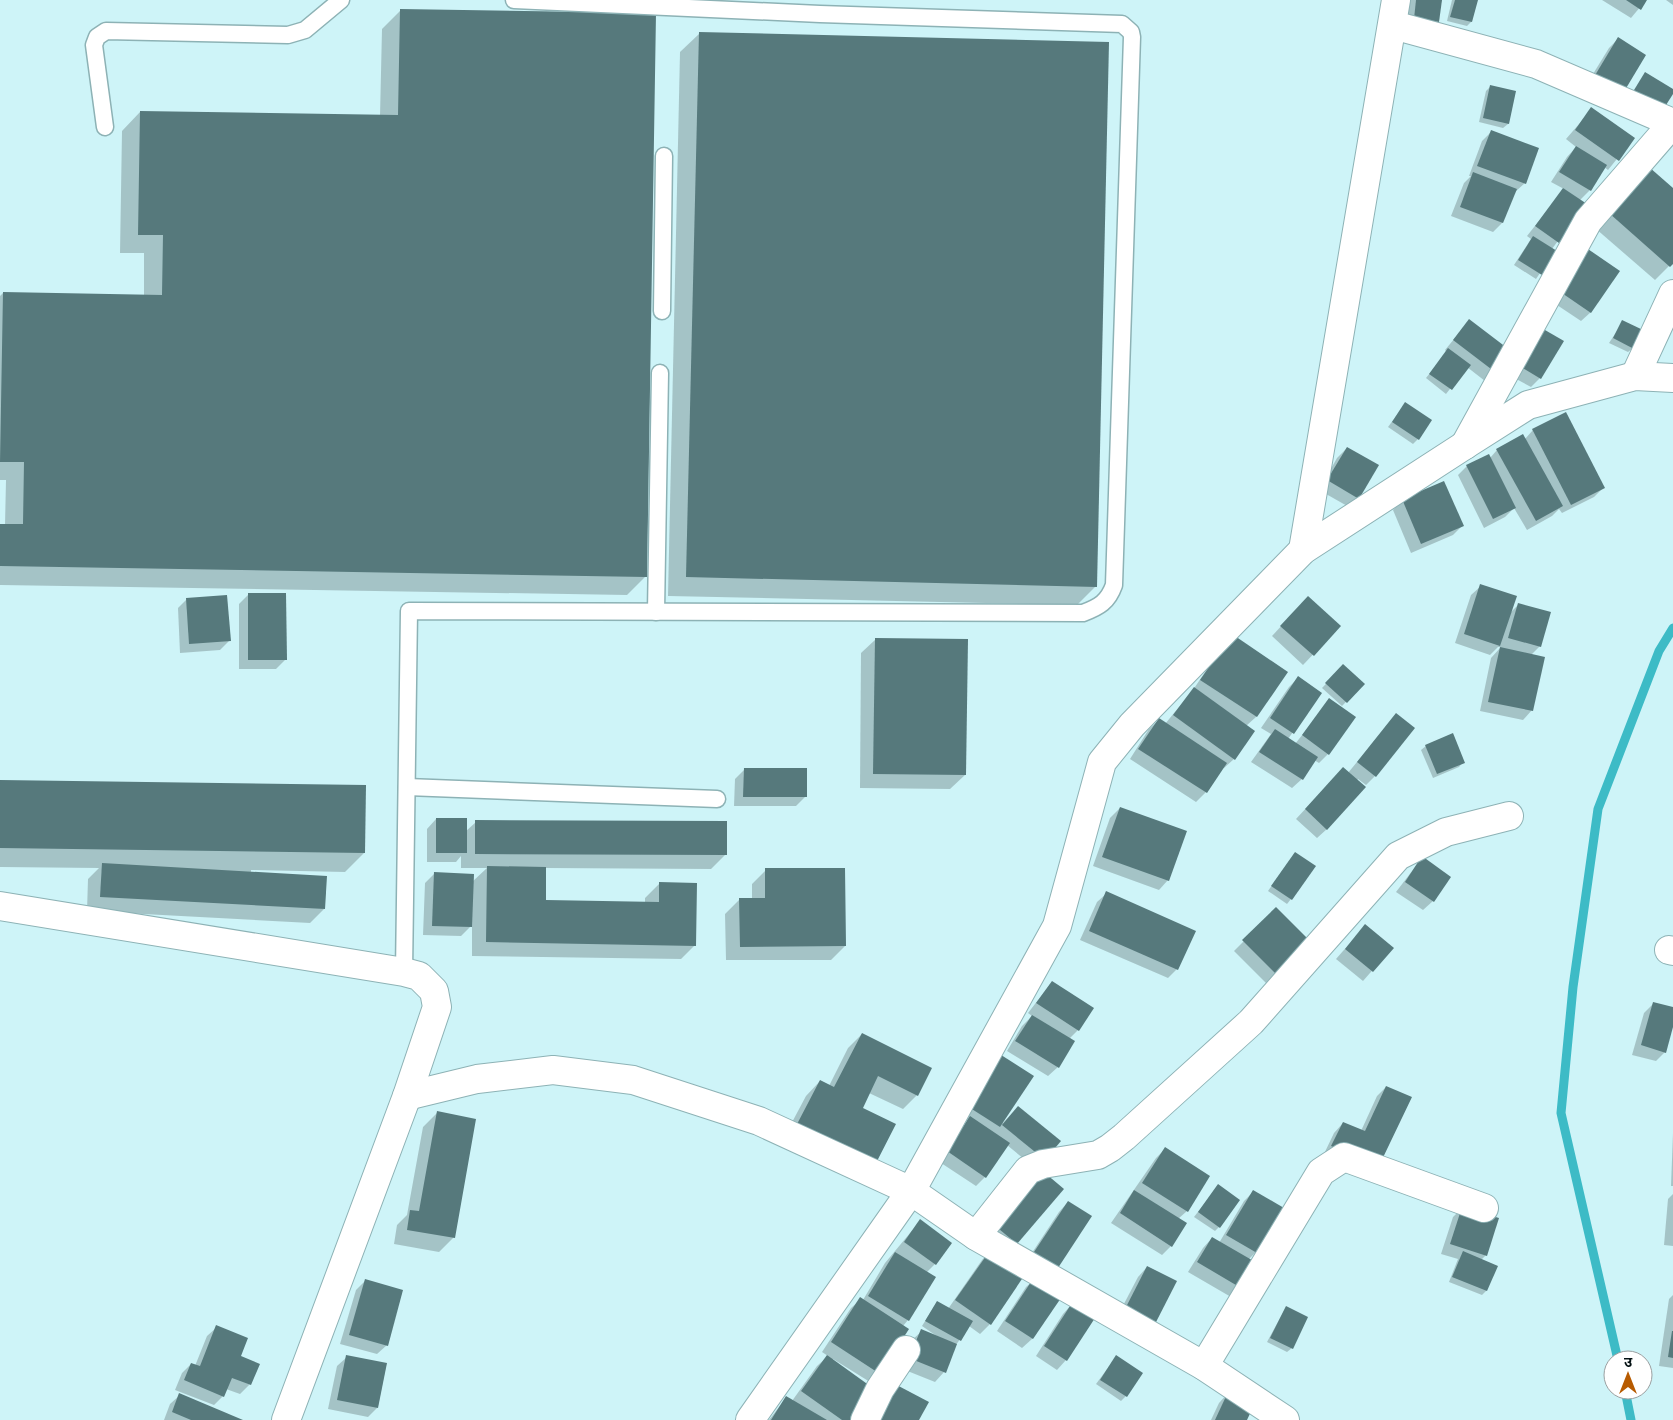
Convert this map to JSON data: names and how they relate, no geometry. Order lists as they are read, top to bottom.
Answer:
{
  "north": "top"
}
